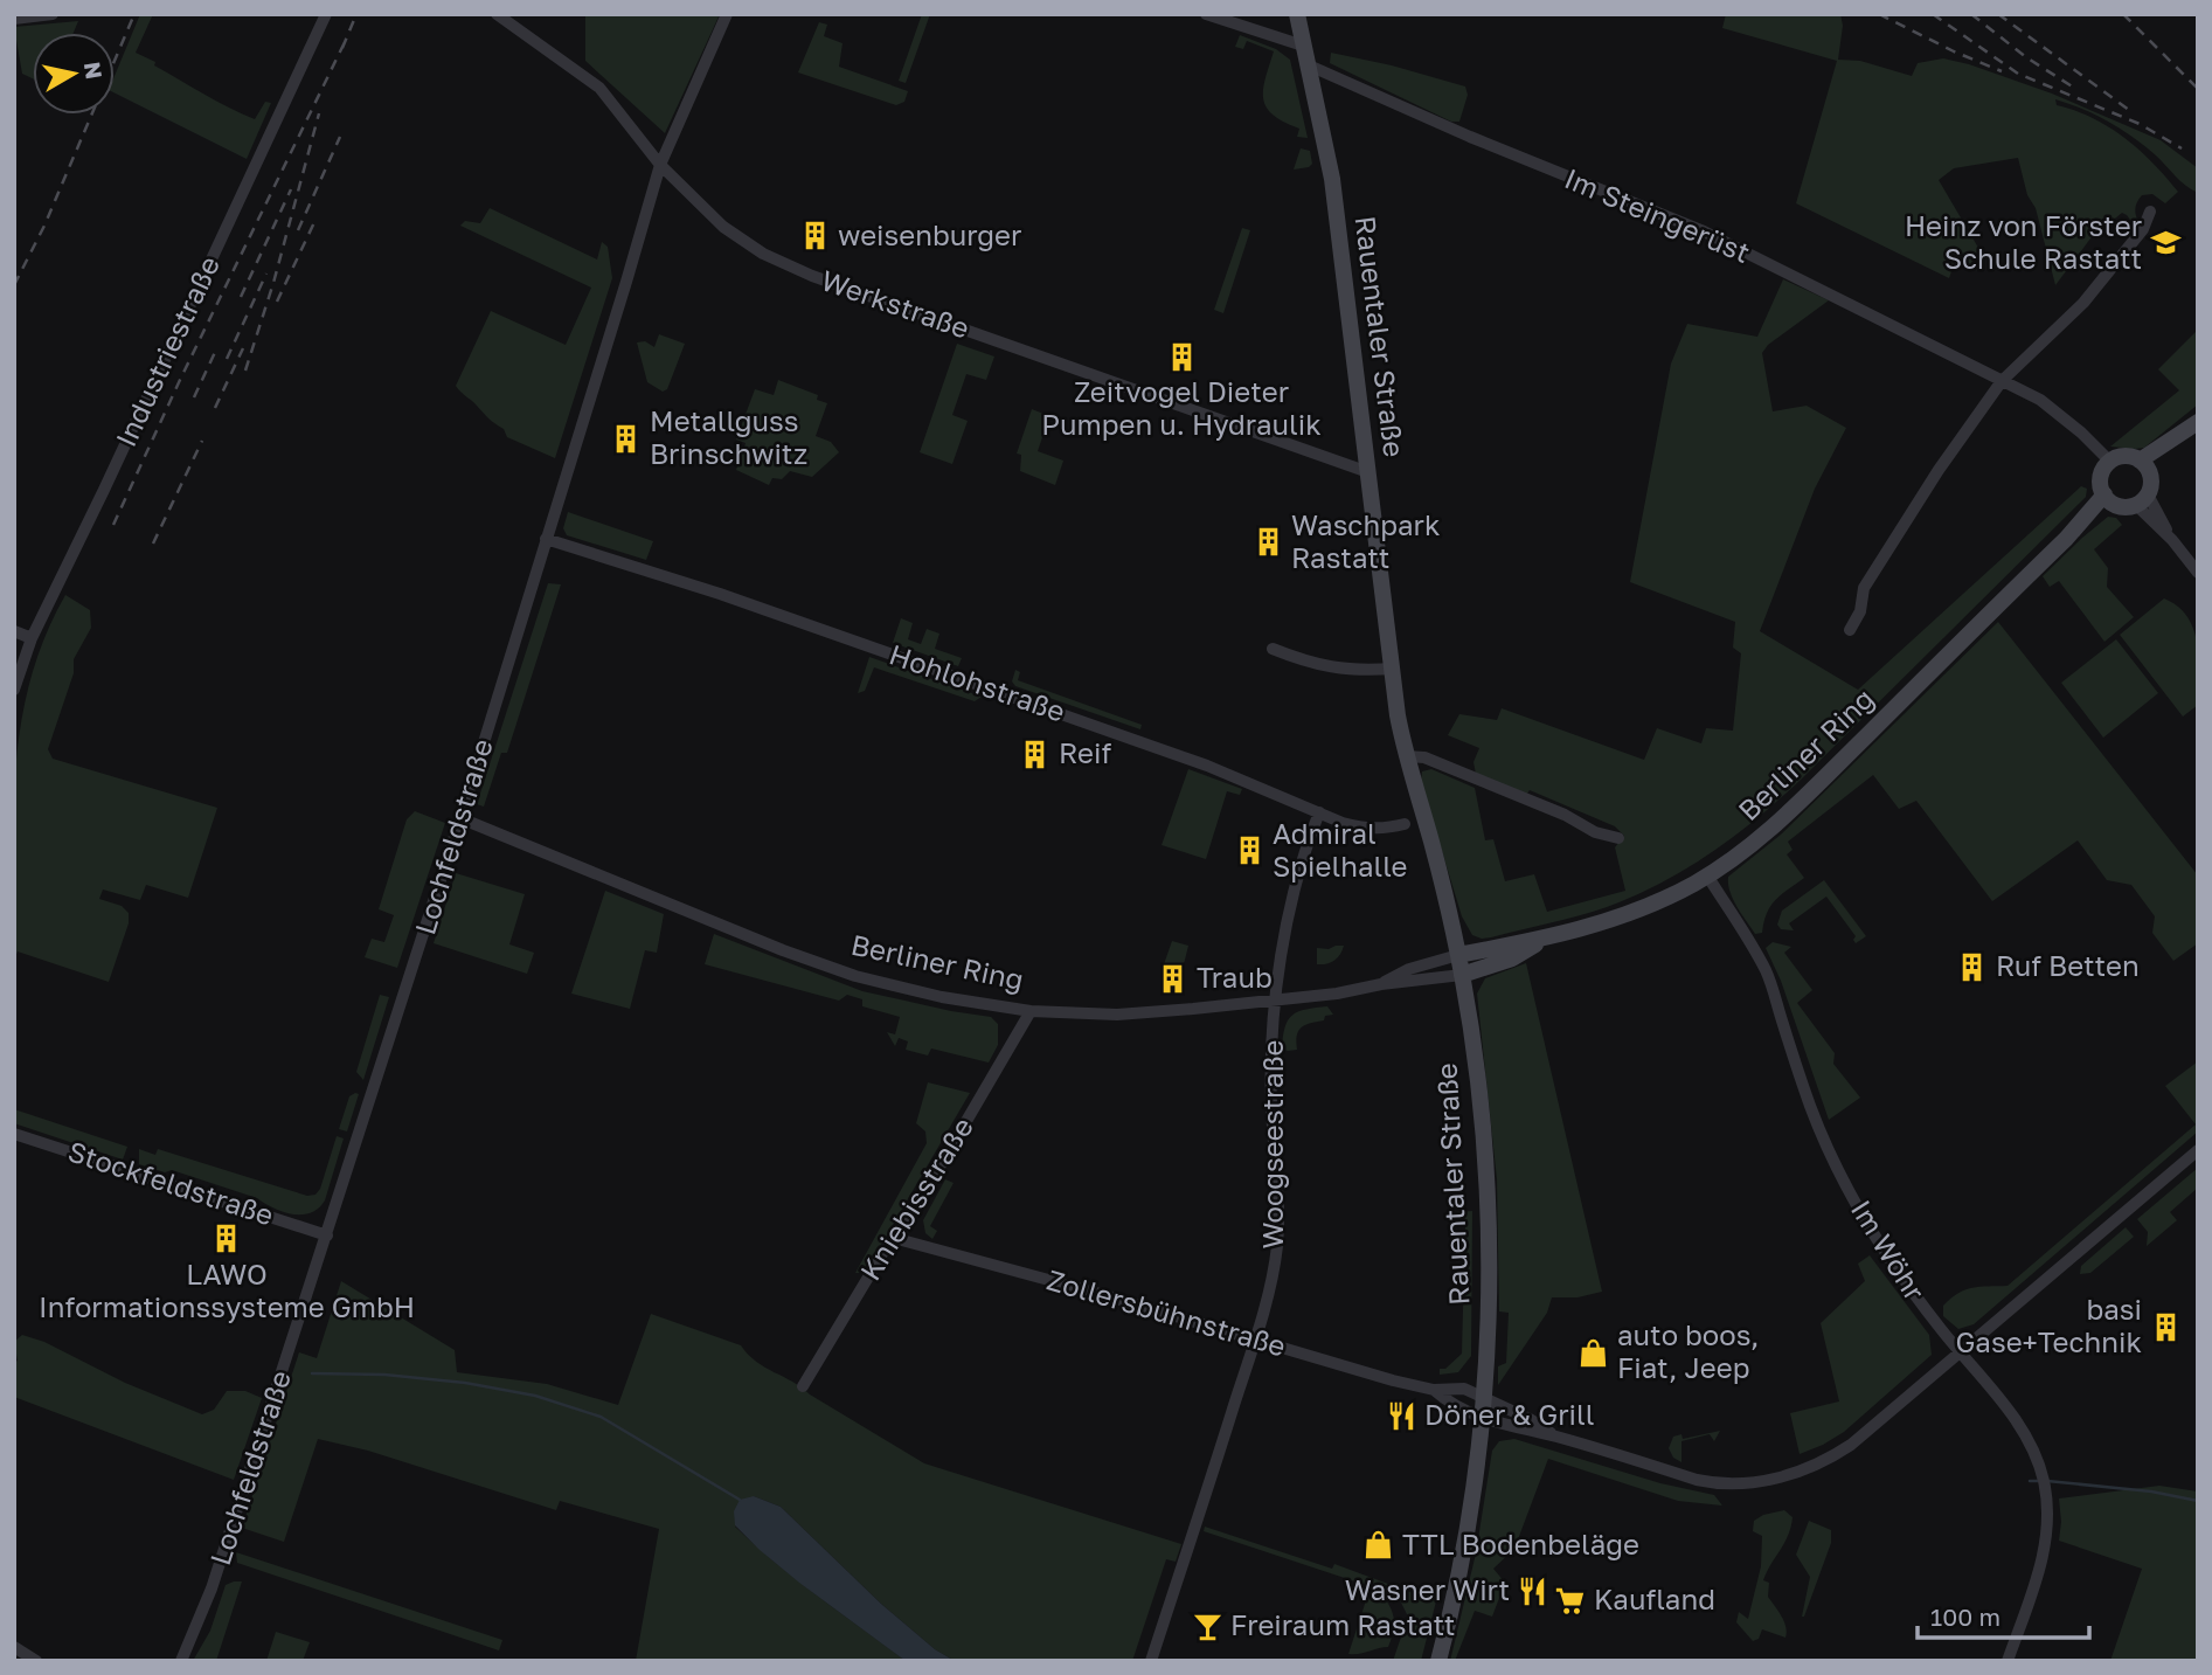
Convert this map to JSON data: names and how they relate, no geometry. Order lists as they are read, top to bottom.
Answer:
{
  "streets": {
    "street": [
      "Im Steingerüst",
      "Werkstraße",
      "Rauentaler Straße",
      "Industriestraße",
      "Hohlohstraße",
      "Berliner Ring",
      "Lochfeldstraße",
      "Woogseestraße",
      "Stockfeldstraße",
      "Kniebisstraße",
      "Im Wöhr",
      "Zollersbühnstraße"
    ]
  },
  "crossings": [
    ["Im Steingerüst", "Rauentaler Straße"],
    ["Im Steingerüst", "Berliner Ring"],
    ["Werkstraße", "Rauentaler Straße"],
    ["Werkstraße", "Lochfeldstraße"],
    ["Rauentaler Straße", "Berliner Ring"],
    ["Rauentaler Straße", "Zollersbühnstraße"],
    ["Hohlohstraße", "Lochfeldstraße"],
    ["Hohlohstraße", "Woogseestraße"],
    ["Berliner Ring", "Lochfeldstraße"],
    ["Berliner Ring", "Woogseestraße"],
    ["Berliner Ring", "Kniebisstraße"],
    ["Berliner Ring", "Im Wöhr"],
    ["Lochfeldstraße", "Stockfeldstraße"],
    ["Woogseestraße", "Zollersbühnstraße"],
    ["Kniebisstraße", "Zollersbühnstraße"]
  ],
  "places": {
    "building": [
      "weisenburger",
      "Zeitvogel Dieter Pumpen u. Hydraulik",
      "Metallguss Brinschwitz",
      "Waschpark Rastatt",
      "Reif",
      "Admiral Spielhalle",
      "Ruf Betten",
      "Traub",
      "LAWO Informationssysteme GmbH",
      "basi Gase+Technik"
    ],
    "school or university": ["Heinz von Förster Schule Rastatt"],
    "shop": ["auto boos, Fiat, Jeep", "TTL Bodenbeläge"],
    "restaurant": ["Döner & Grill", "Wasner Wirt"],
    "supermarket": ["Kaufland"],
    "bar": ["Freiraum Rastatt"]
  },
  "scale_bar": "100 m",
  "north": "right"
}
